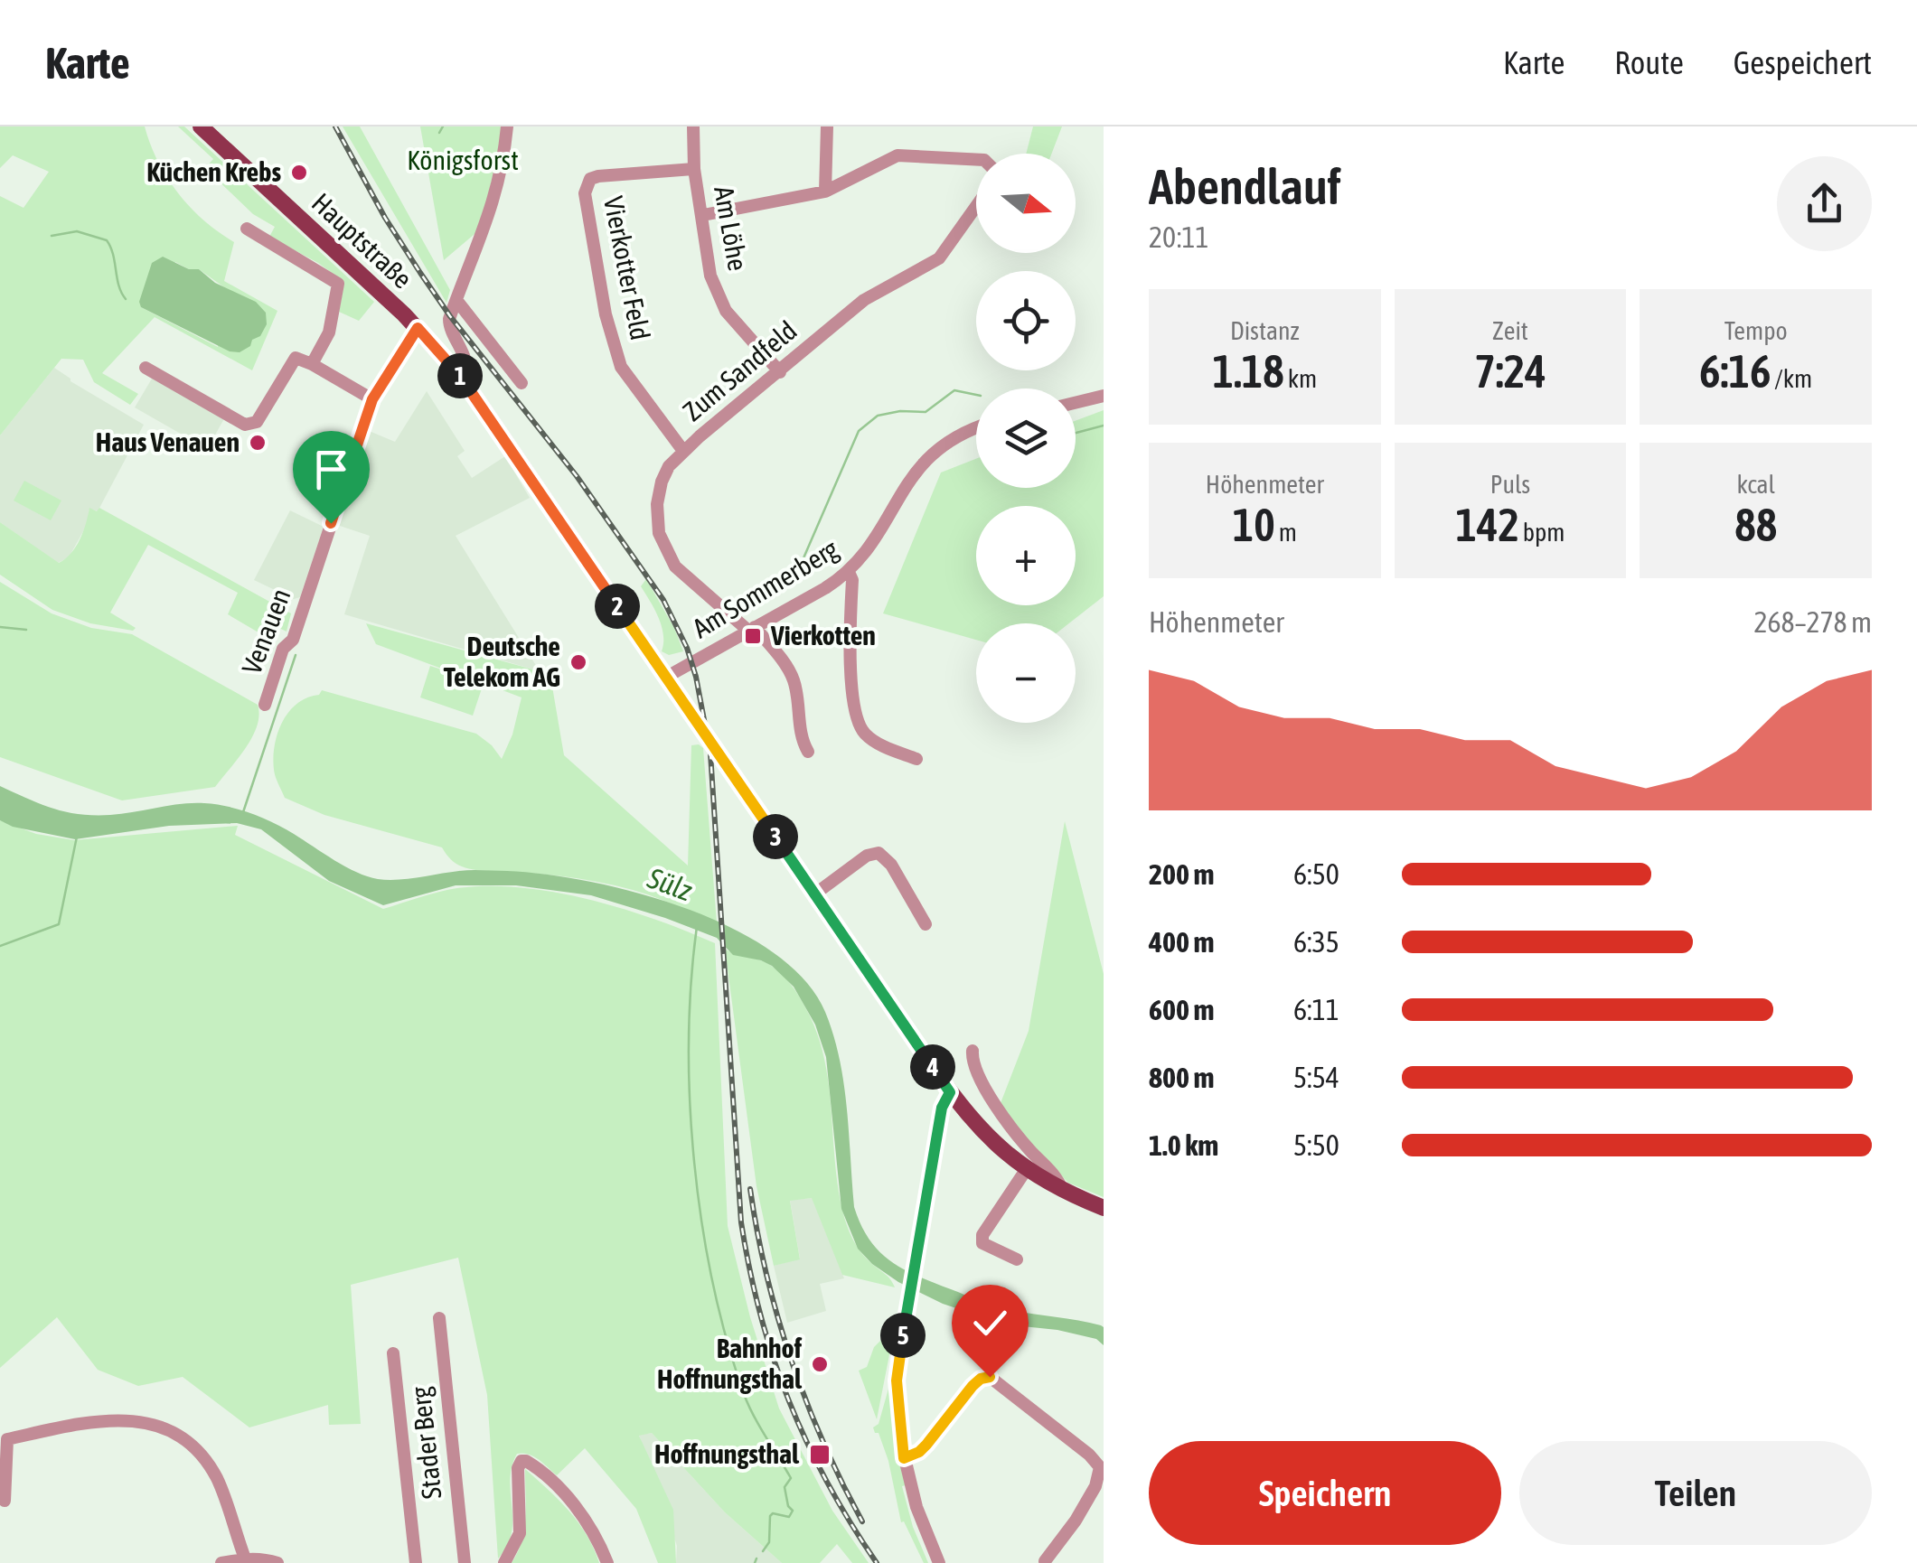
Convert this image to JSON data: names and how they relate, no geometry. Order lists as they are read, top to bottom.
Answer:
{
  "streets": {
    "main road": ["Hauptstraße"],
    "street": [
      "Am Löhe",
      "Vierkotter Feld",
      "Zum Sandfeld",
      "Am Sommerberg",
      "Venauen",
      "Stader Berg"
    ]
  },
  "crossings": [
    ["Am Löhe", "Vierkotter Feld"],
    ["Am Löhe", "Zum Sandfeld"],
    ["Hauptstraße", "Am Sommerberg"],
    ["Hauptstraße", "Venauen"],
    ["Vierkotter Feld", "Zum Sandfeld"],
    ["Zum Sandfeld", "Am Sommerberg"]
  ],
  "water": ["Sülz"],
  "parks": ["Königsforst"],
  "places": {
    "other": [
      "Küchen Krebs",
      "Haus Venauen",
      "Deutsche Telekom AG",
      "Bahnhof Hoffnungsthal"
    ],
    "transit": ["Vierkotten", "Hoffnungsthal"]
  },
  "north": "right",
  "page": {
    "header": "Karte",
    "nav": ["Karte", "Route", "Gespeichert"],
    "heading": ["Abendlauf", "20:11"],
    "map_buttons": ["+", "−"],
    "stats": [
      ["Distanz", "1.18 km"],
      ["Zeit", "7:24"],
      ["Tempo", "6:16 /km"],
      ["Höhenmeter", "10 m"],
      ["Puls", "142 bpm"],
      ["kcal", "88"]
    ],
    "pins": [
      "1",
      "2",
      "3",
      "4",
      "5"
    ],
    "chart": ["Höhenmeter", "268–278 m"],
    "list": [
      {
        "name": "200 m",
        "note": "6:50"
      },
      {
        "name": "400 m",
        "note": "6:35"
      },
      {
        "name": "600 m",
        "note": "6:11"
      },
      {
        "name": "800 m",
        "note": "5:54"
      },
      {
        "name": "1.0 km",
        "note": "5:50"
      }
    ],
    "buttons": ["Speichern", "Teilen"]
  }
}
